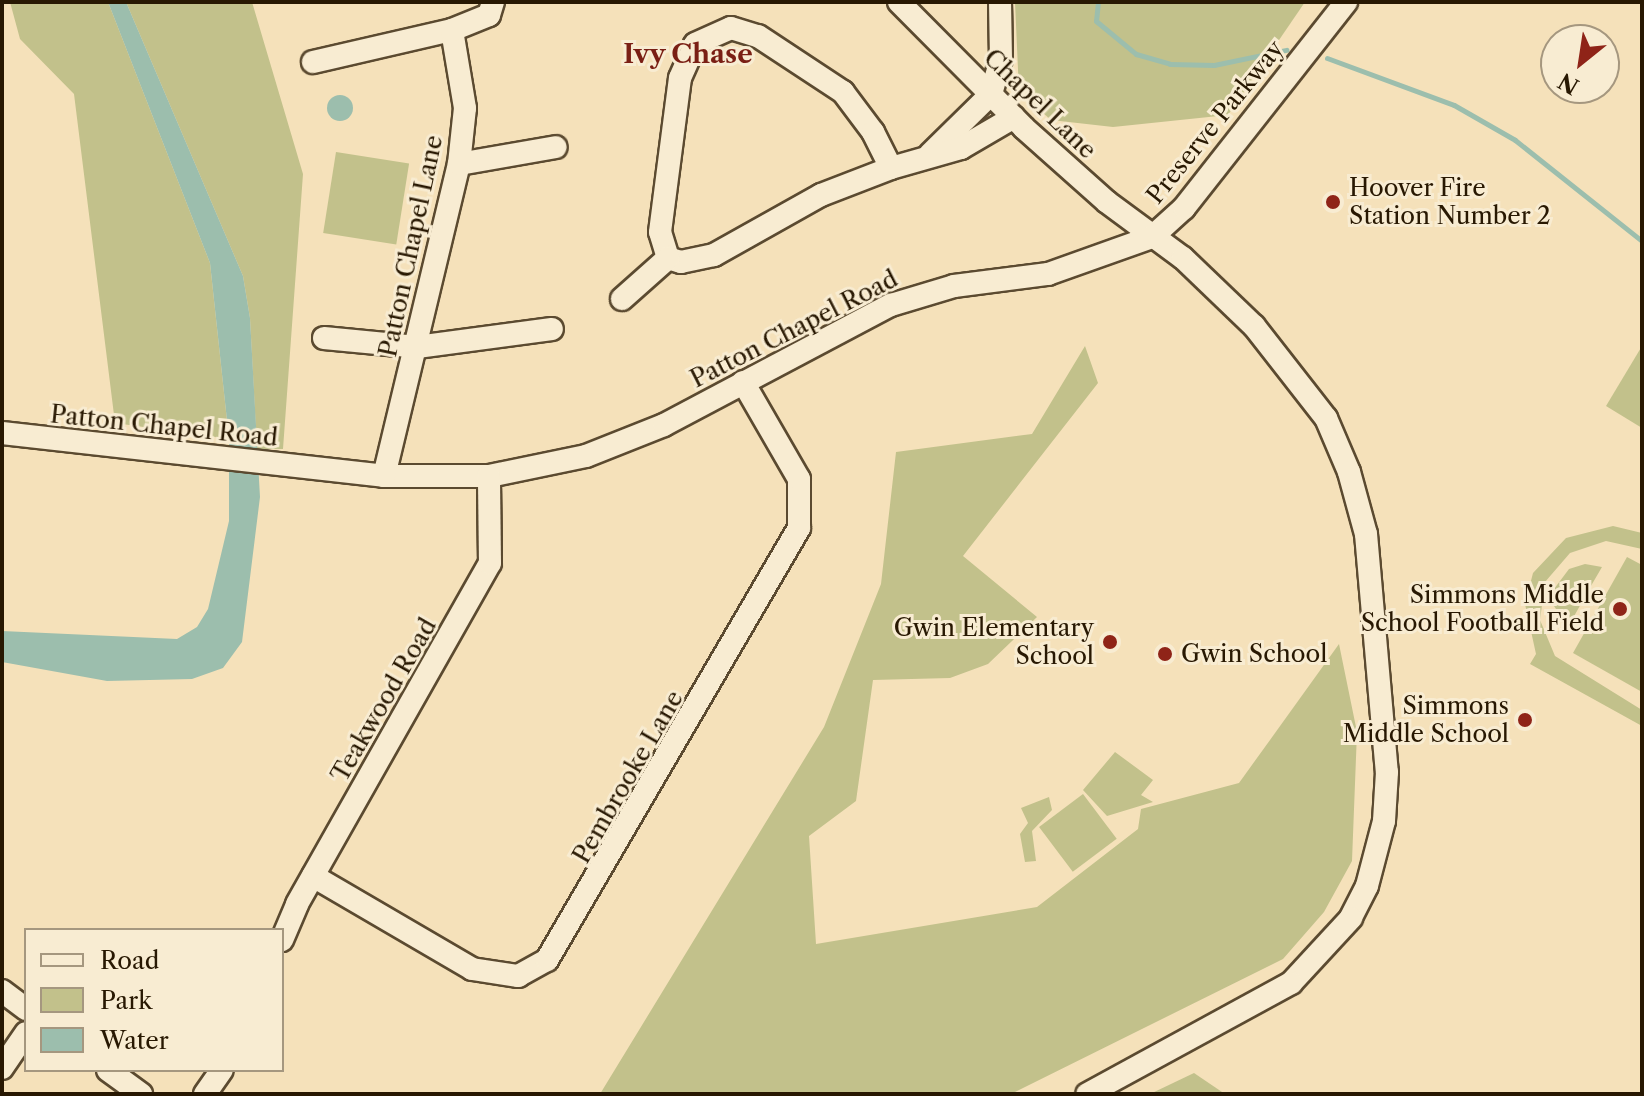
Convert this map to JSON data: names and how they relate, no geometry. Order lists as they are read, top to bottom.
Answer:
{
  "streets": {
    "street": [
      "Chapel Lane",
      "Preserve Parkway",
      "Patton Chapel Lane",
      "Patton Chapel Road",
      "Teakwood Road",
      "Pembrooke Lane"
    ]
  },
  "crossings": [
    ["Chapel Lane", "Preserve Parkway"],
    ["Chapel Lane", "Patton Chapel Road"],
    ["Preserve Parkway", "Patton Chapel Road"],
    ["Patton Chapel Lane", "Patton Chapel Road"],
    ["Patton Chapel Road", "Teakwood Road"],
    ["Patton Chapel Road", "Pembrooke Lane"],
    ["Teakwood Road", "Pembrooke Lane"]
  ],
  "districts": ["Ivy Chase"],
  "places": [
    "Hoover Fire Station Number 2",
    "Simmons Middle School Football Field",
    "Gwin Elementary School",
    "Gwin School",
    "Simmons Middle School"
  ],
  "legend": ["Road", "Park", "Water"],
  "north": "bottom left"
}
